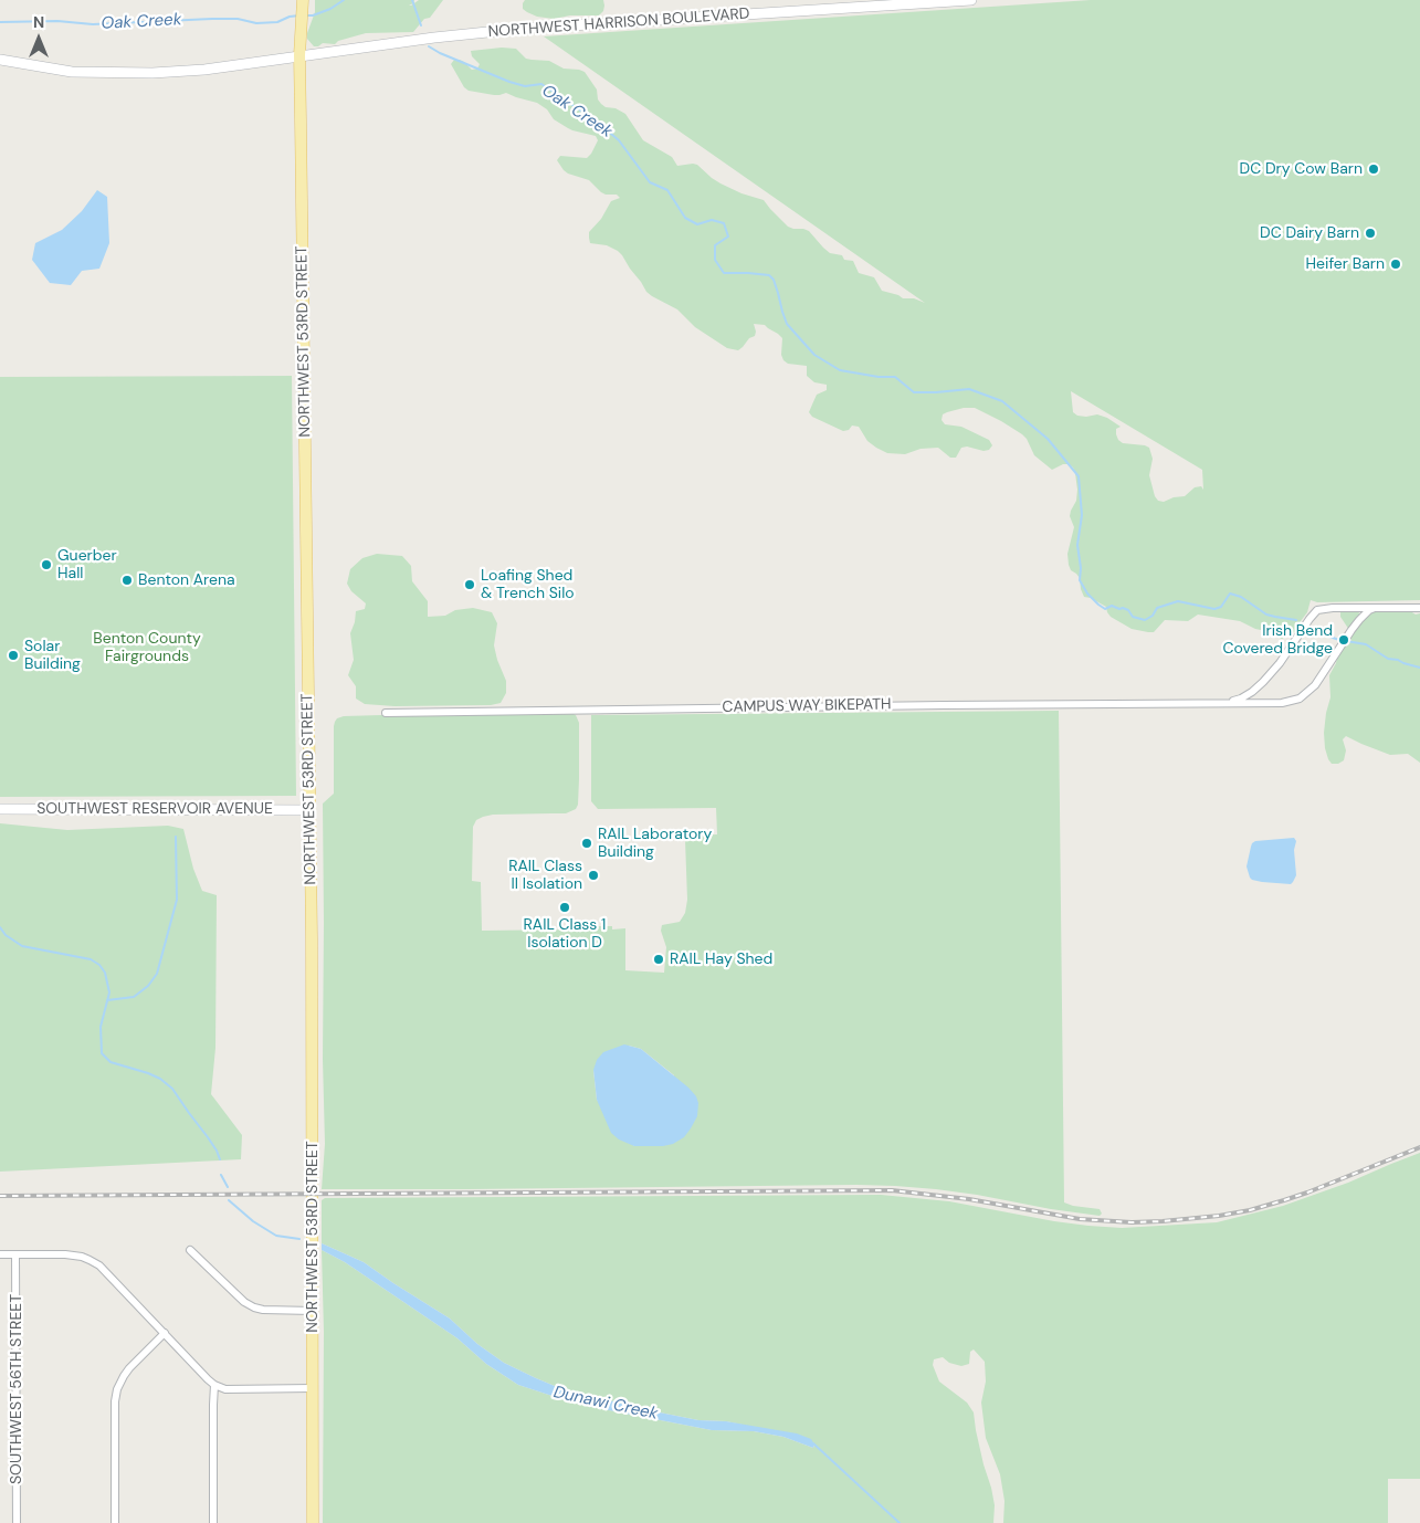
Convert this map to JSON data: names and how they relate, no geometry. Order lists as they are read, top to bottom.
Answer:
{
  "streets": {
    "main road": ["NORTHWEST HARRISON BOULEVARD", "NORTHWEST 53RD STREET", "SOUTHWEST RESERVOIR AVENUE"],
    "street": ["CAMPUS WAY BIKEPATH", "SOUTHWEST 56TH STREET"]
  },
  "crossings": [
    ["NORTHWEST HARRISON BOULEVARD", "NORTHWEST 53RD STREET"],
    ["NORTHWEST 53RD STREET", "SOUTHWEST RESERVOIR AVENUE"]
  ],
  "water": ["Oak Creek", "Dunawi Creek"],
  "parks": ["Benton County Fairgrounds"],
  "places": [
    "DC Dry Cow Barn",
    "DC Dairy Barn",
    "Heifer Barn",
    "Guerber Hall",
    "Benton Arena",
    "Loafing Shed & Trench Silo",
    "Irish Bend Covered Bridge",
    "Solar Building",
    "RAIL Laboratory Building",
    "RAIL Class II Isolation",
    "RAIL Class 1 Isolation D",
    "RAIL Hay Shed"
  ],
  "north": "top"
}
